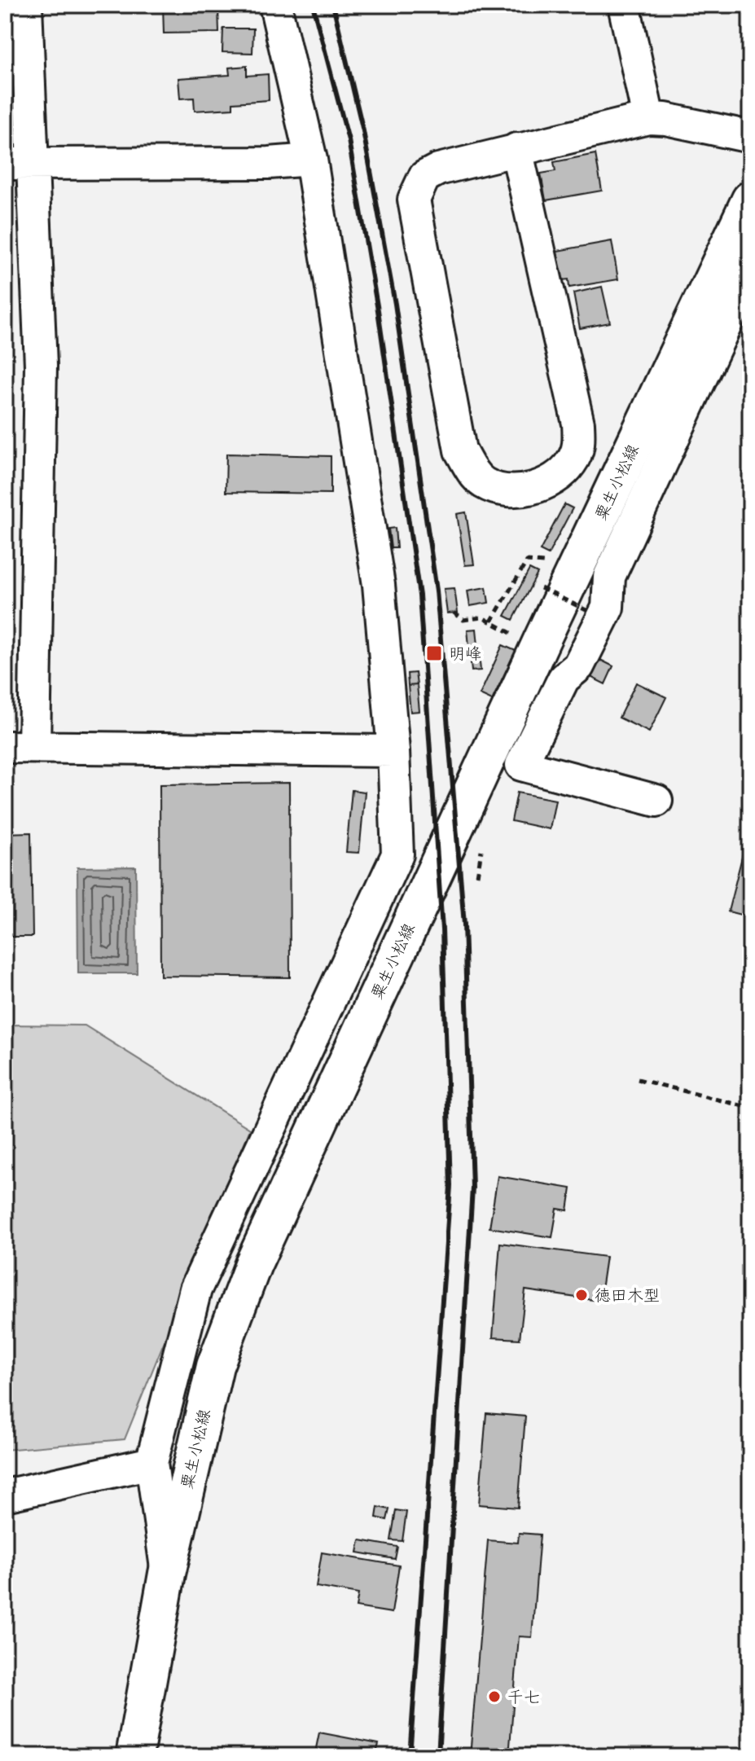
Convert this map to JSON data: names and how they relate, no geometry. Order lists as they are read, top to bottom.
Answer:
{
  "streets": {
    "main road": ["粟生小松線"]
  },
  "places": {
    "transit": ["明峰"],
    "other": ["徳田木型", "千七"]
  }
}
